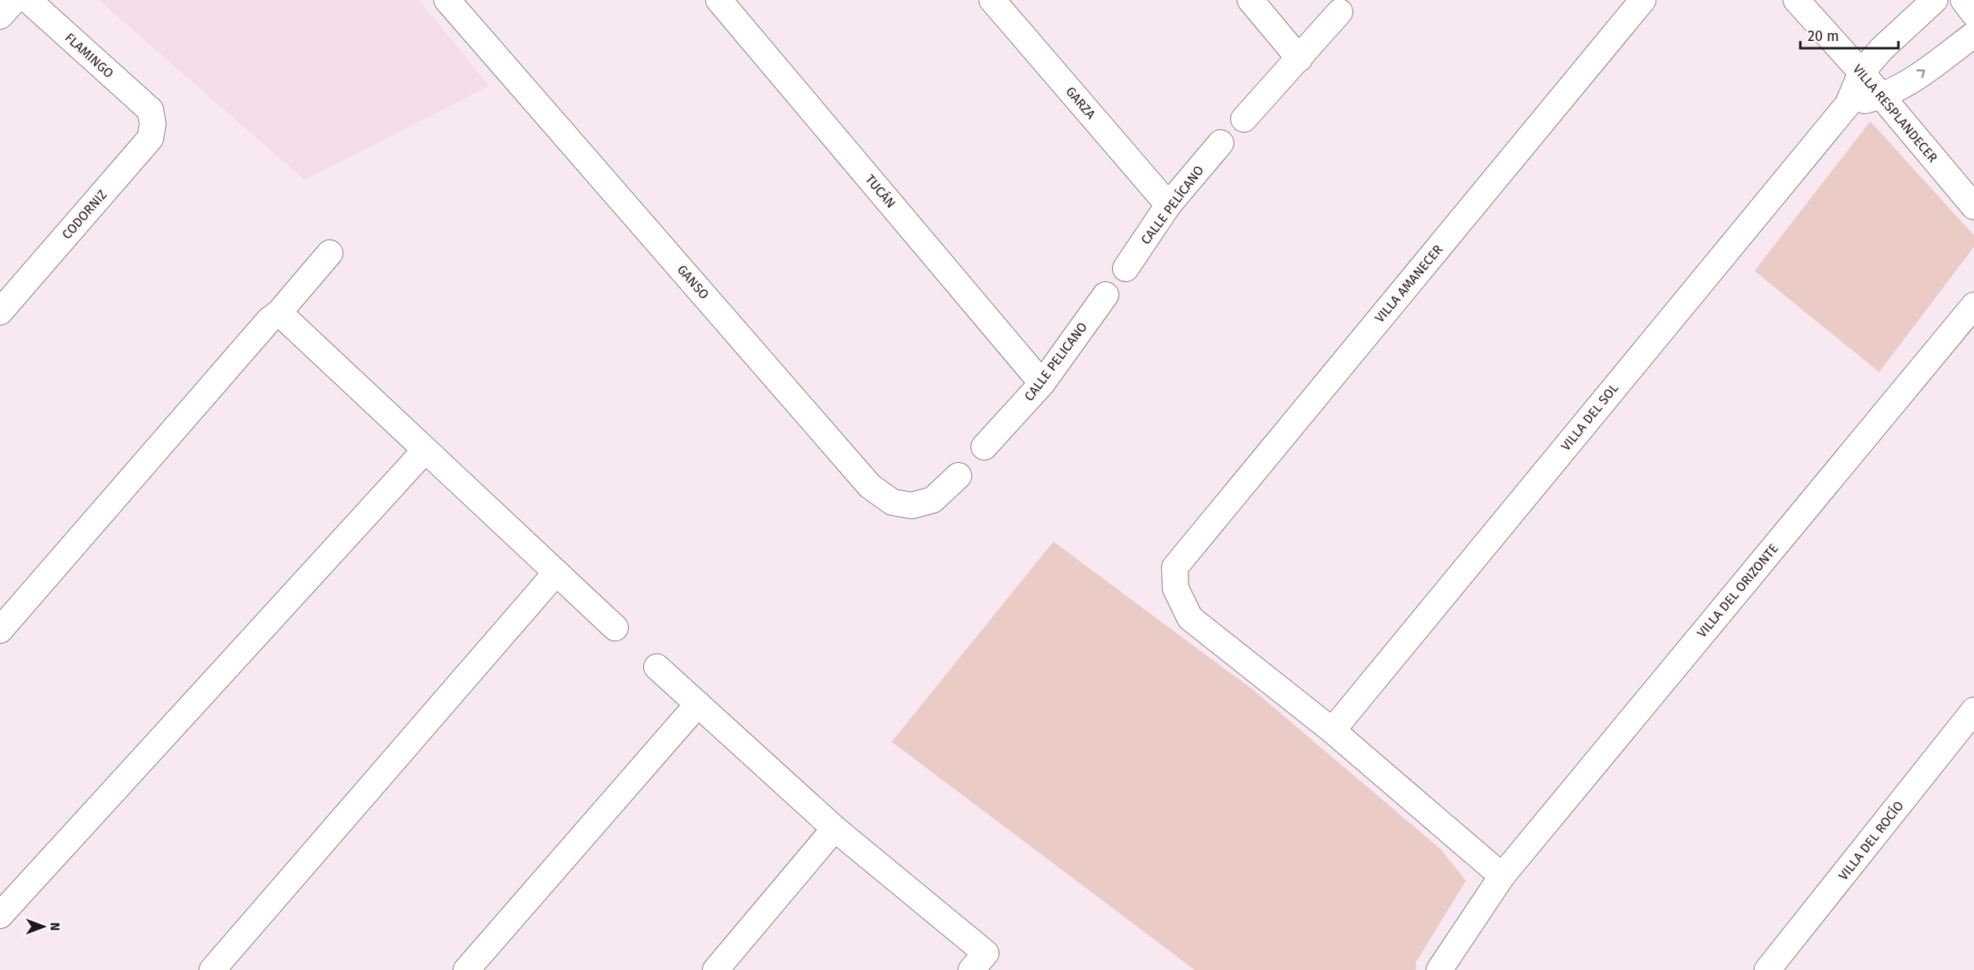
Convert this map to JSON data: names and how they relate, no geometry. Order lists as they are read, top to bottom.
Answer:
{
  "streets": {
    "street": [
      "FLAMINGO",
      "GARZA",
      "VILLA RESPLANDECER",
      "TUCÁN",
      "CALLE PELÍCANO",
      "CODORNIZ",
      "GANSO",
      "VILLA AMANECER",
      "CALLE PELICANO",
      "VILLA DEL SOL",
      "VILLA DEL ORIZONTE",
      "VILLA DEL ROCÍO"
    ]
  },
  "crossings": [
    ["FLAMINGO", "CODORNIZ"],
    ["GARZA", "CALLE PELÍCANO"],
    ["VILLA RESPLANDECER", "VILLA DEL SOL"],
    ["TUCÁN", "CALLE PELICANO"],
    ["VILLA AMANECER", "VILLA DEL SOL"]
  ],
  "scale_bar": "20 m",
  "north": "right"
}
